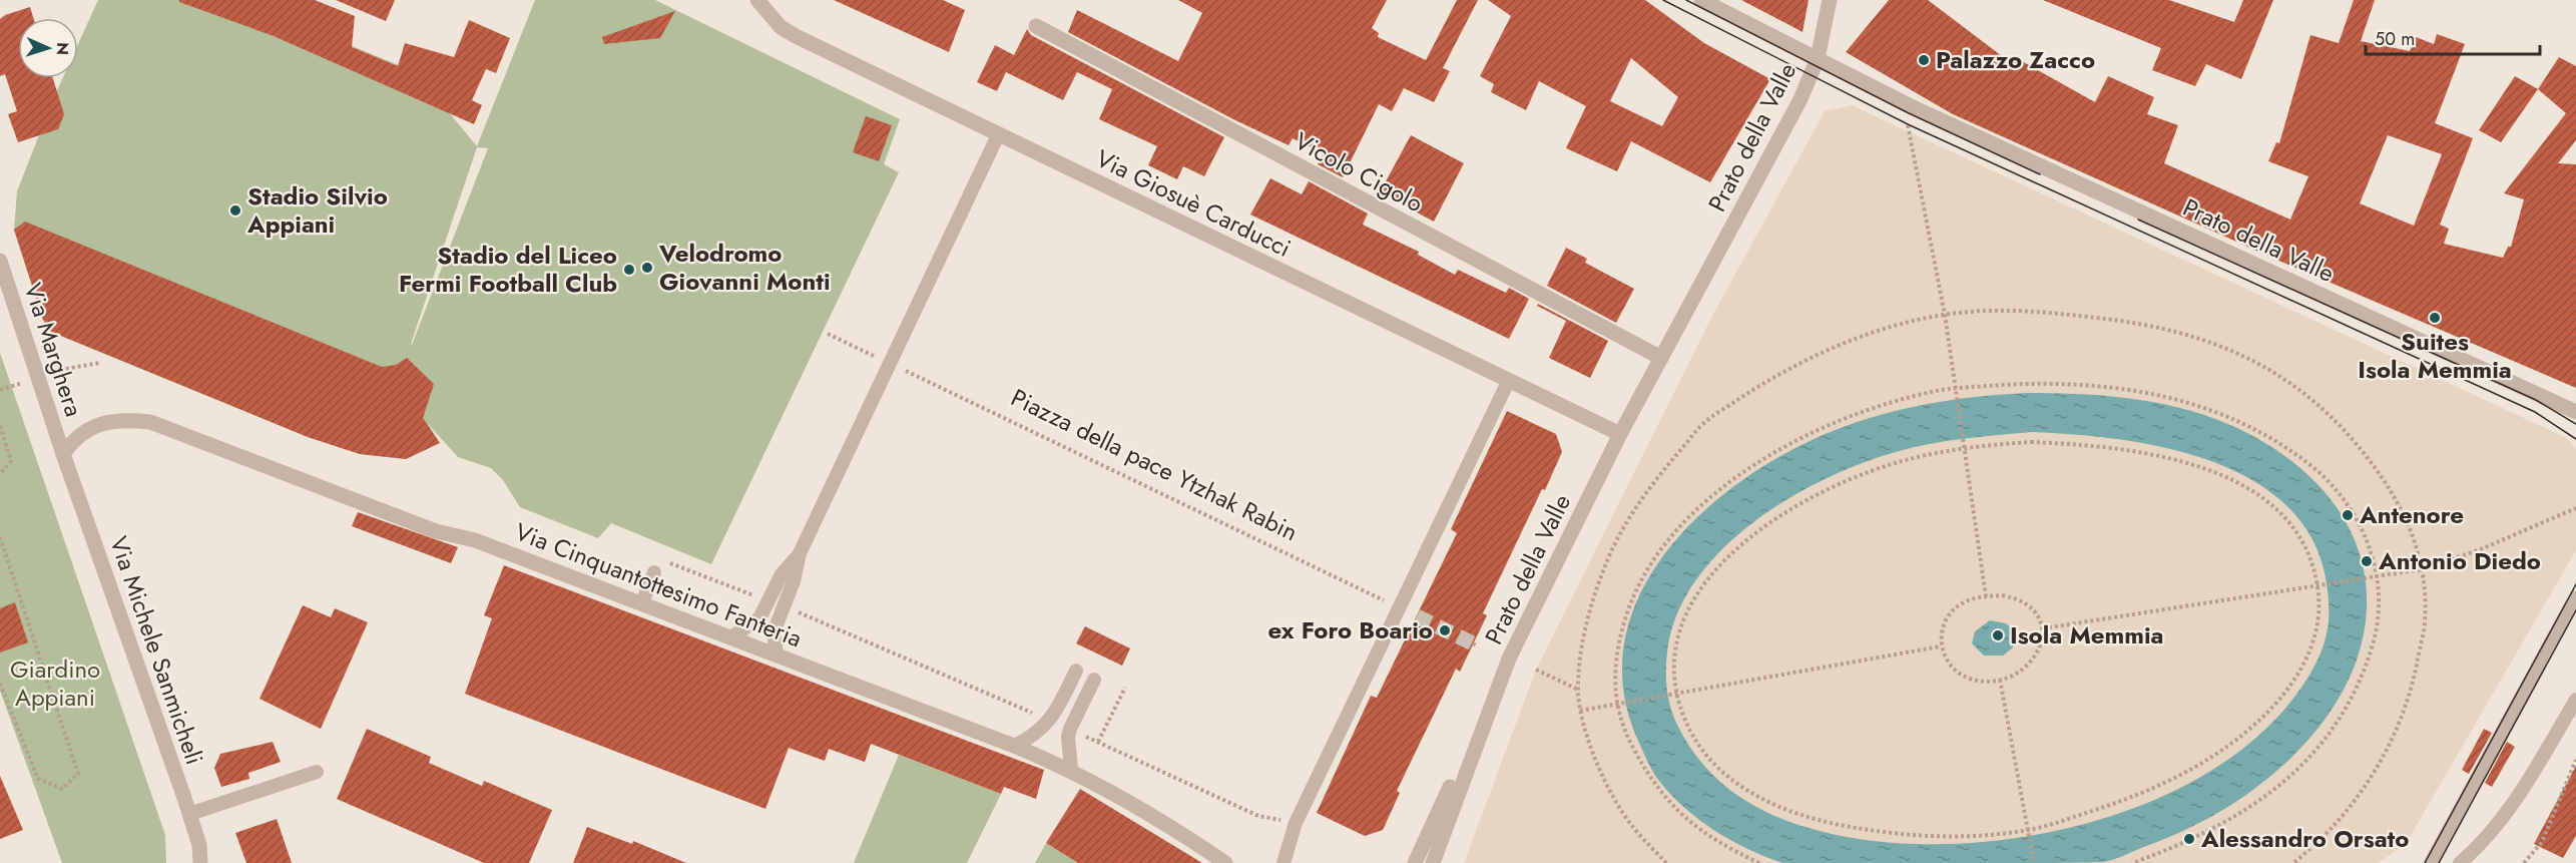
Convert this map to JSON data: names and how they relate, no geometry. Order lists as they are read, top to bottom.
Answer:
{
  "streets": {
    "street": [
      "Prato della Valle",
      "Vicolo Cigolo",
      "Via Giosuè Carducci",
      "Via Marghera",
      "Via Cinquantottesimo Fanteria",
      "Via Michele Sanmicheli"
    ],
    "path": ["Piazza della pace Ytzhak Rabin"]
  },
  "crossings": [
    ["Prato della Valle", "Vicolo Cigolo"],
    ["Prato della Valle", "Via Giosuè Carducci"],
    ["Via Marghera", "Via Cinquantottesimo Fanteria"],
    ["Via Marghera", "Via Michele Sanmicheli"],
    ["Via Cinquantottesimo Fanteria", "Via Michele Sanmicheli"]
  ],
  "parks": ["Giardino Appiani"],
  "places": [
    "Palazzo Zacco",
    "Stadio Silvio Appiani",
    "Velodromo Giovanni Monti",
    "Stadio del Liceo Fermi Football Club",
    "Suites Isola Memmia",
    "Antenore",
    "Antonio Diedo",
    "ex Foro Boario",
    "Isola Memmia",
    "Alessandro Orsato"
  ],
  "scale_bar": "50 m",
  "north": "right"
}
